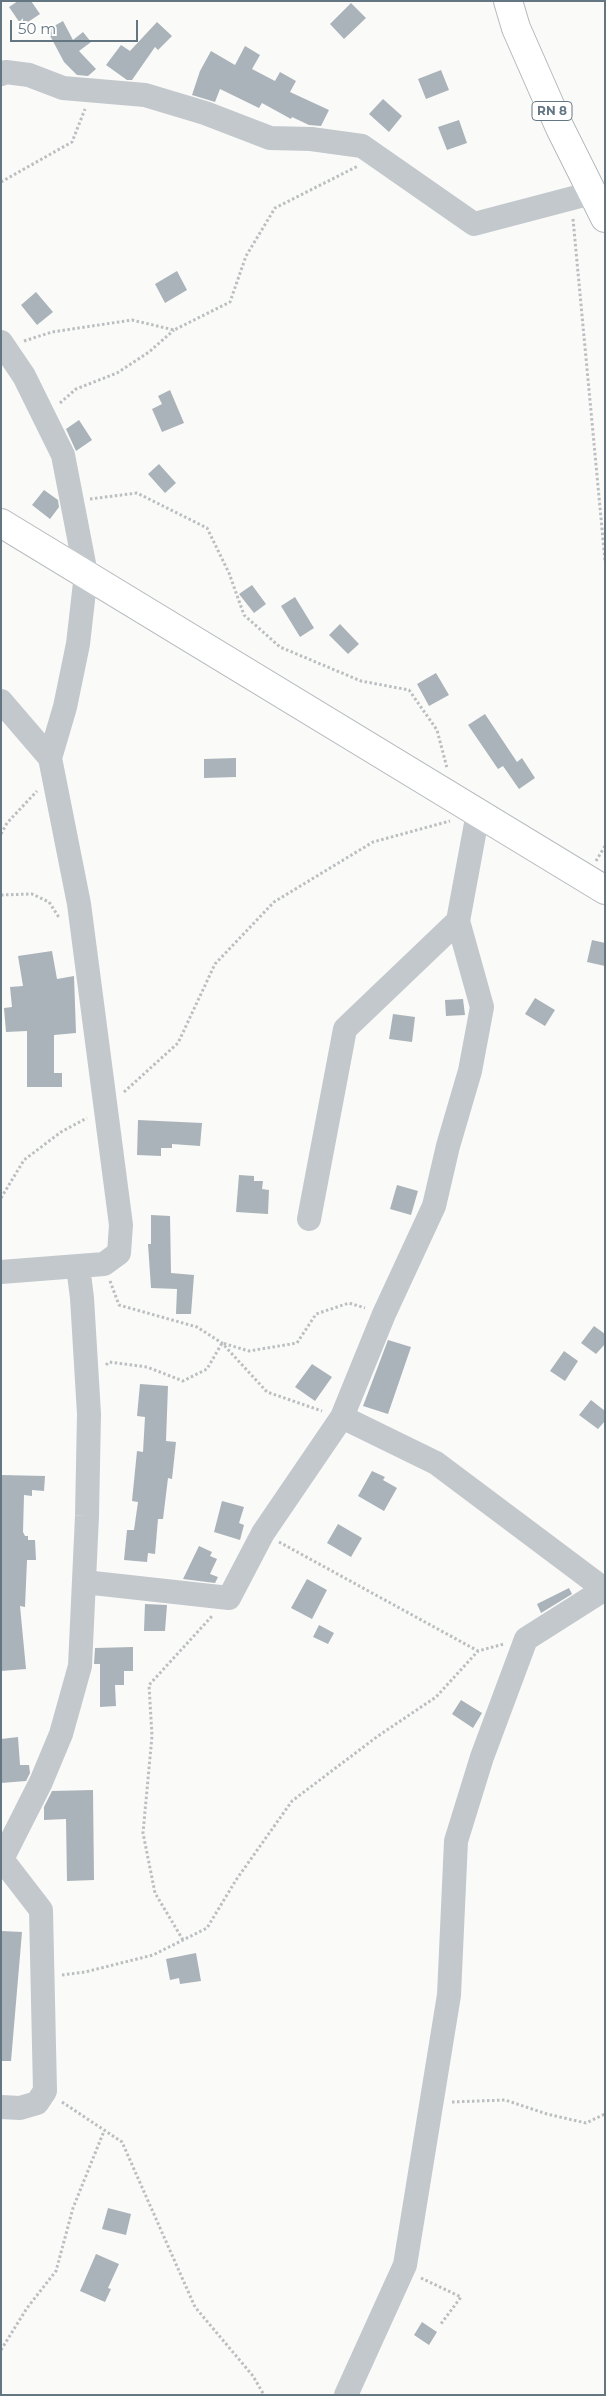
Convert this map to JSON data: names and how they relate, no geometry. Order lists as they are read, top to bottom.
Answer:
{
  "streets": {
    "main road": ["RN 8"]
  },
  "scale_bar": "50 m"
}
